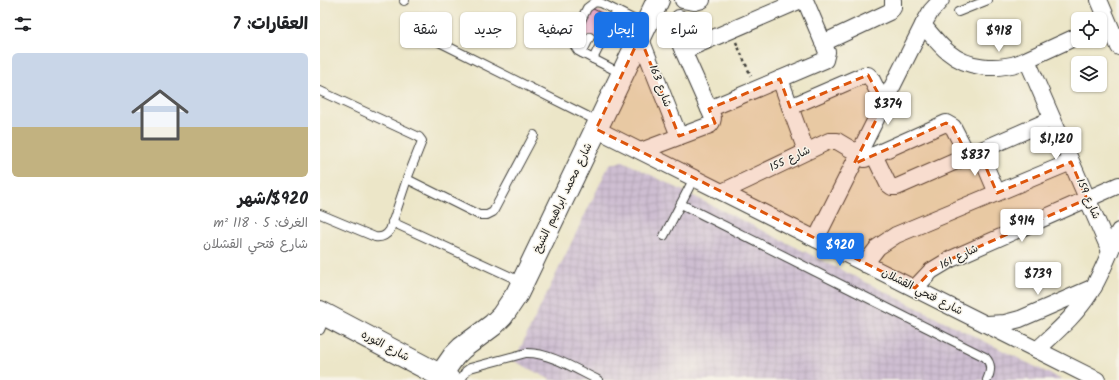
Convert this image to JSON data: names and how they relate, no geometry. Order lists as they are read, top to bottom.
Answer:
{
  "streets": {
    "main road": ["شارع محمد ابراهيم الشيخ", "شارع الثوره"],
    "street": [
      "شارع 163",
      "شارع 155",
      "شارع 159",
      "شارع 161",
      "شارع فتحي القشلان"
    ]
  },
  "crossings": [
    ["شارع 155", "شارع فتحي القشلان"],
    ["شارع محمد ابراهيم الشيخ", "شارع فتحي القشلان"],
    ["شارع محمد ابراهيم الشيخ", "شارع الثوره"],
    ["شارع 159", "شارع 161"],
    ["شارع 161", "شارع فتحي القشلان"]
  ],
  "page": {
    "heading": "العقارات: 7",
    "chip": [
      "شراء",
      "إيجار",
      "تصفية",
      "جديد",
      "شقة"
    ],
    "price": [
      "$918",
      "$374",
      "$1,120",
      "$837",
      "$914",
      "$920",
      "$739"
    ],
    "list": [
      {
        "name": "$920/شهر",
        "note": "الغرف: 5 · 118 m² · شارع فتحي القشلان"
      }
    ]
  }
}
